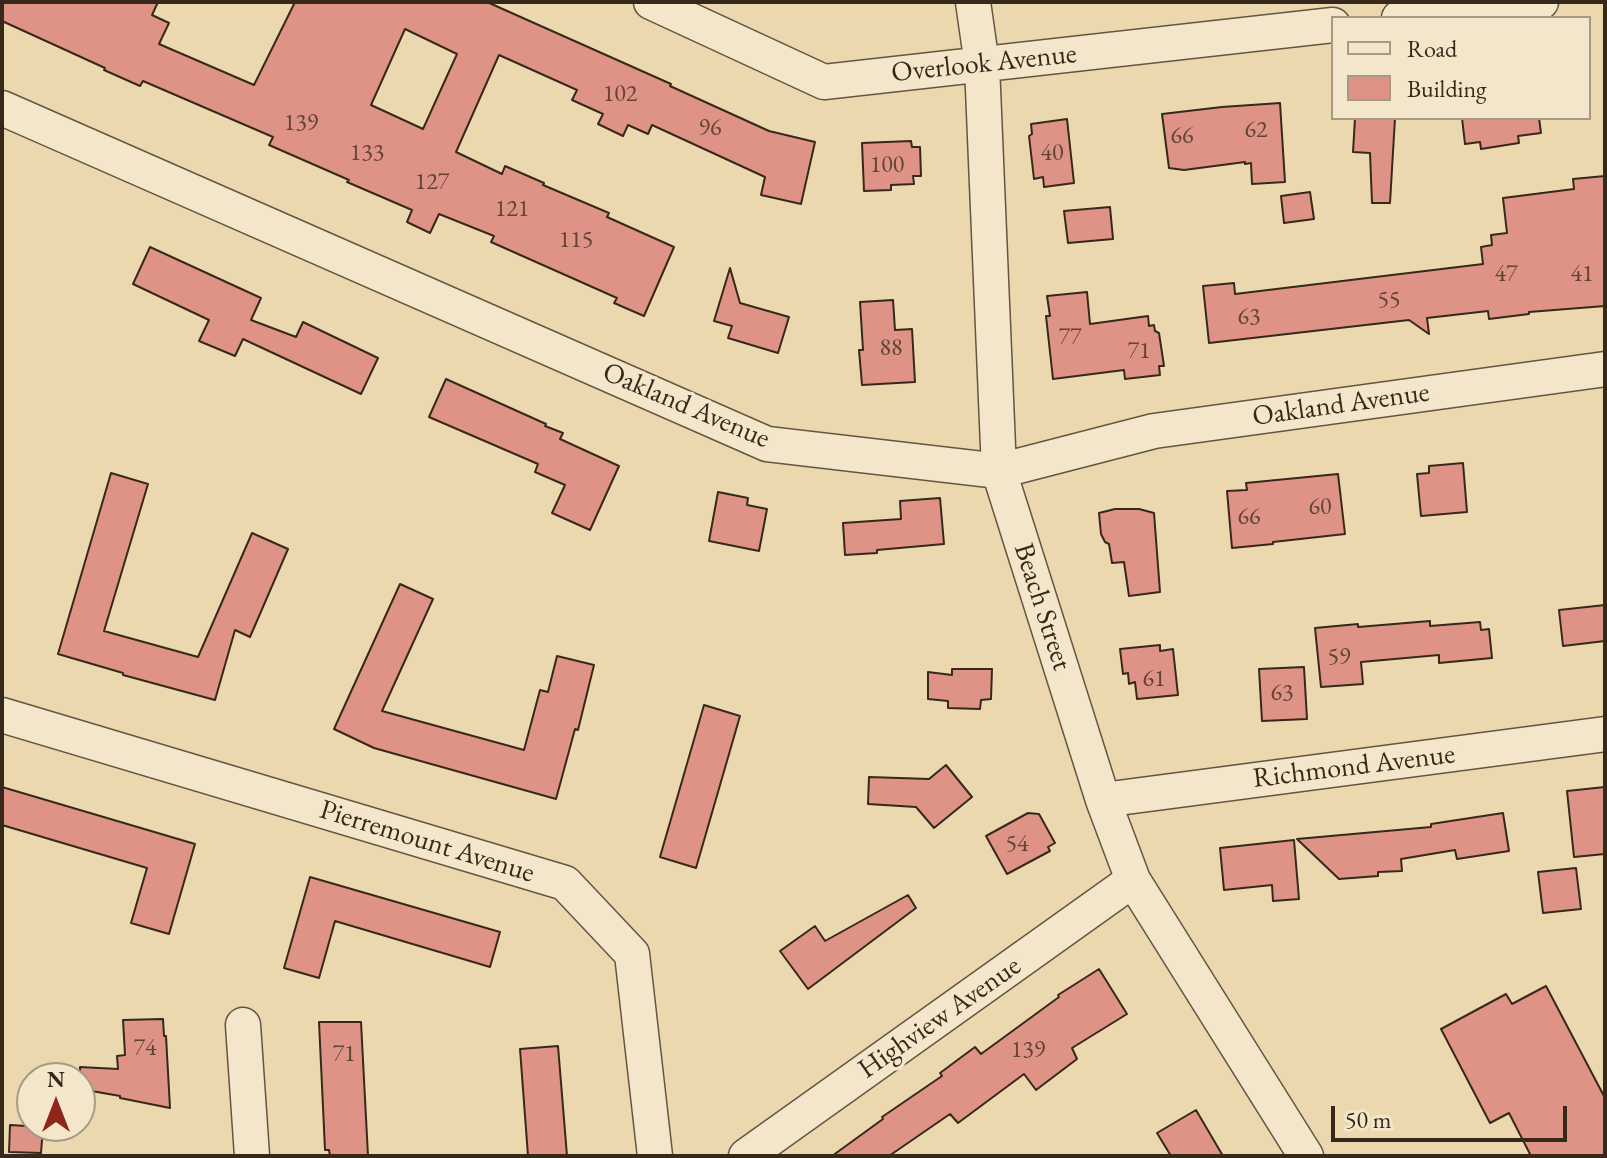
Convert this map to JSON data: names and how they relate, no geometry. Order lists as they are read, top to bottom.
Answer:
{
  "streets": {
    "street": [
      "Overlook Avenue",
      "Oakland Avenue",
      "Beach Street",
      "Richmond Avenue",
      "Pierremount Avenue",
      "Highview Avenue"
    ]
  },
  "crossings": [
    ["Overlook Avenue", "Beach Street"],
    ["Oakland Avenue", "Beach Street"],
    ["Beach Street", "Richmond Avenue"],
    ["Beach Street", "Highview Avenue"]
  ],
  "house_numbers": [
    "102",
    "139",
    "96",
    "62",
    "66",
    "133",
    "40",
    "100",
    "127",
    "121",
    "115",
    "47",
    "41",
    "55",
    "63",
    "77",
    "88",
    "71",
    "60",
    "66",
    "59",
    "61",
    "63",
    "54",
    "74",
    "139",
    "71"
  ],
  "legend": ["Road", "Building"],
  "scale_bar": "50 m",
  "north": "top"
}
